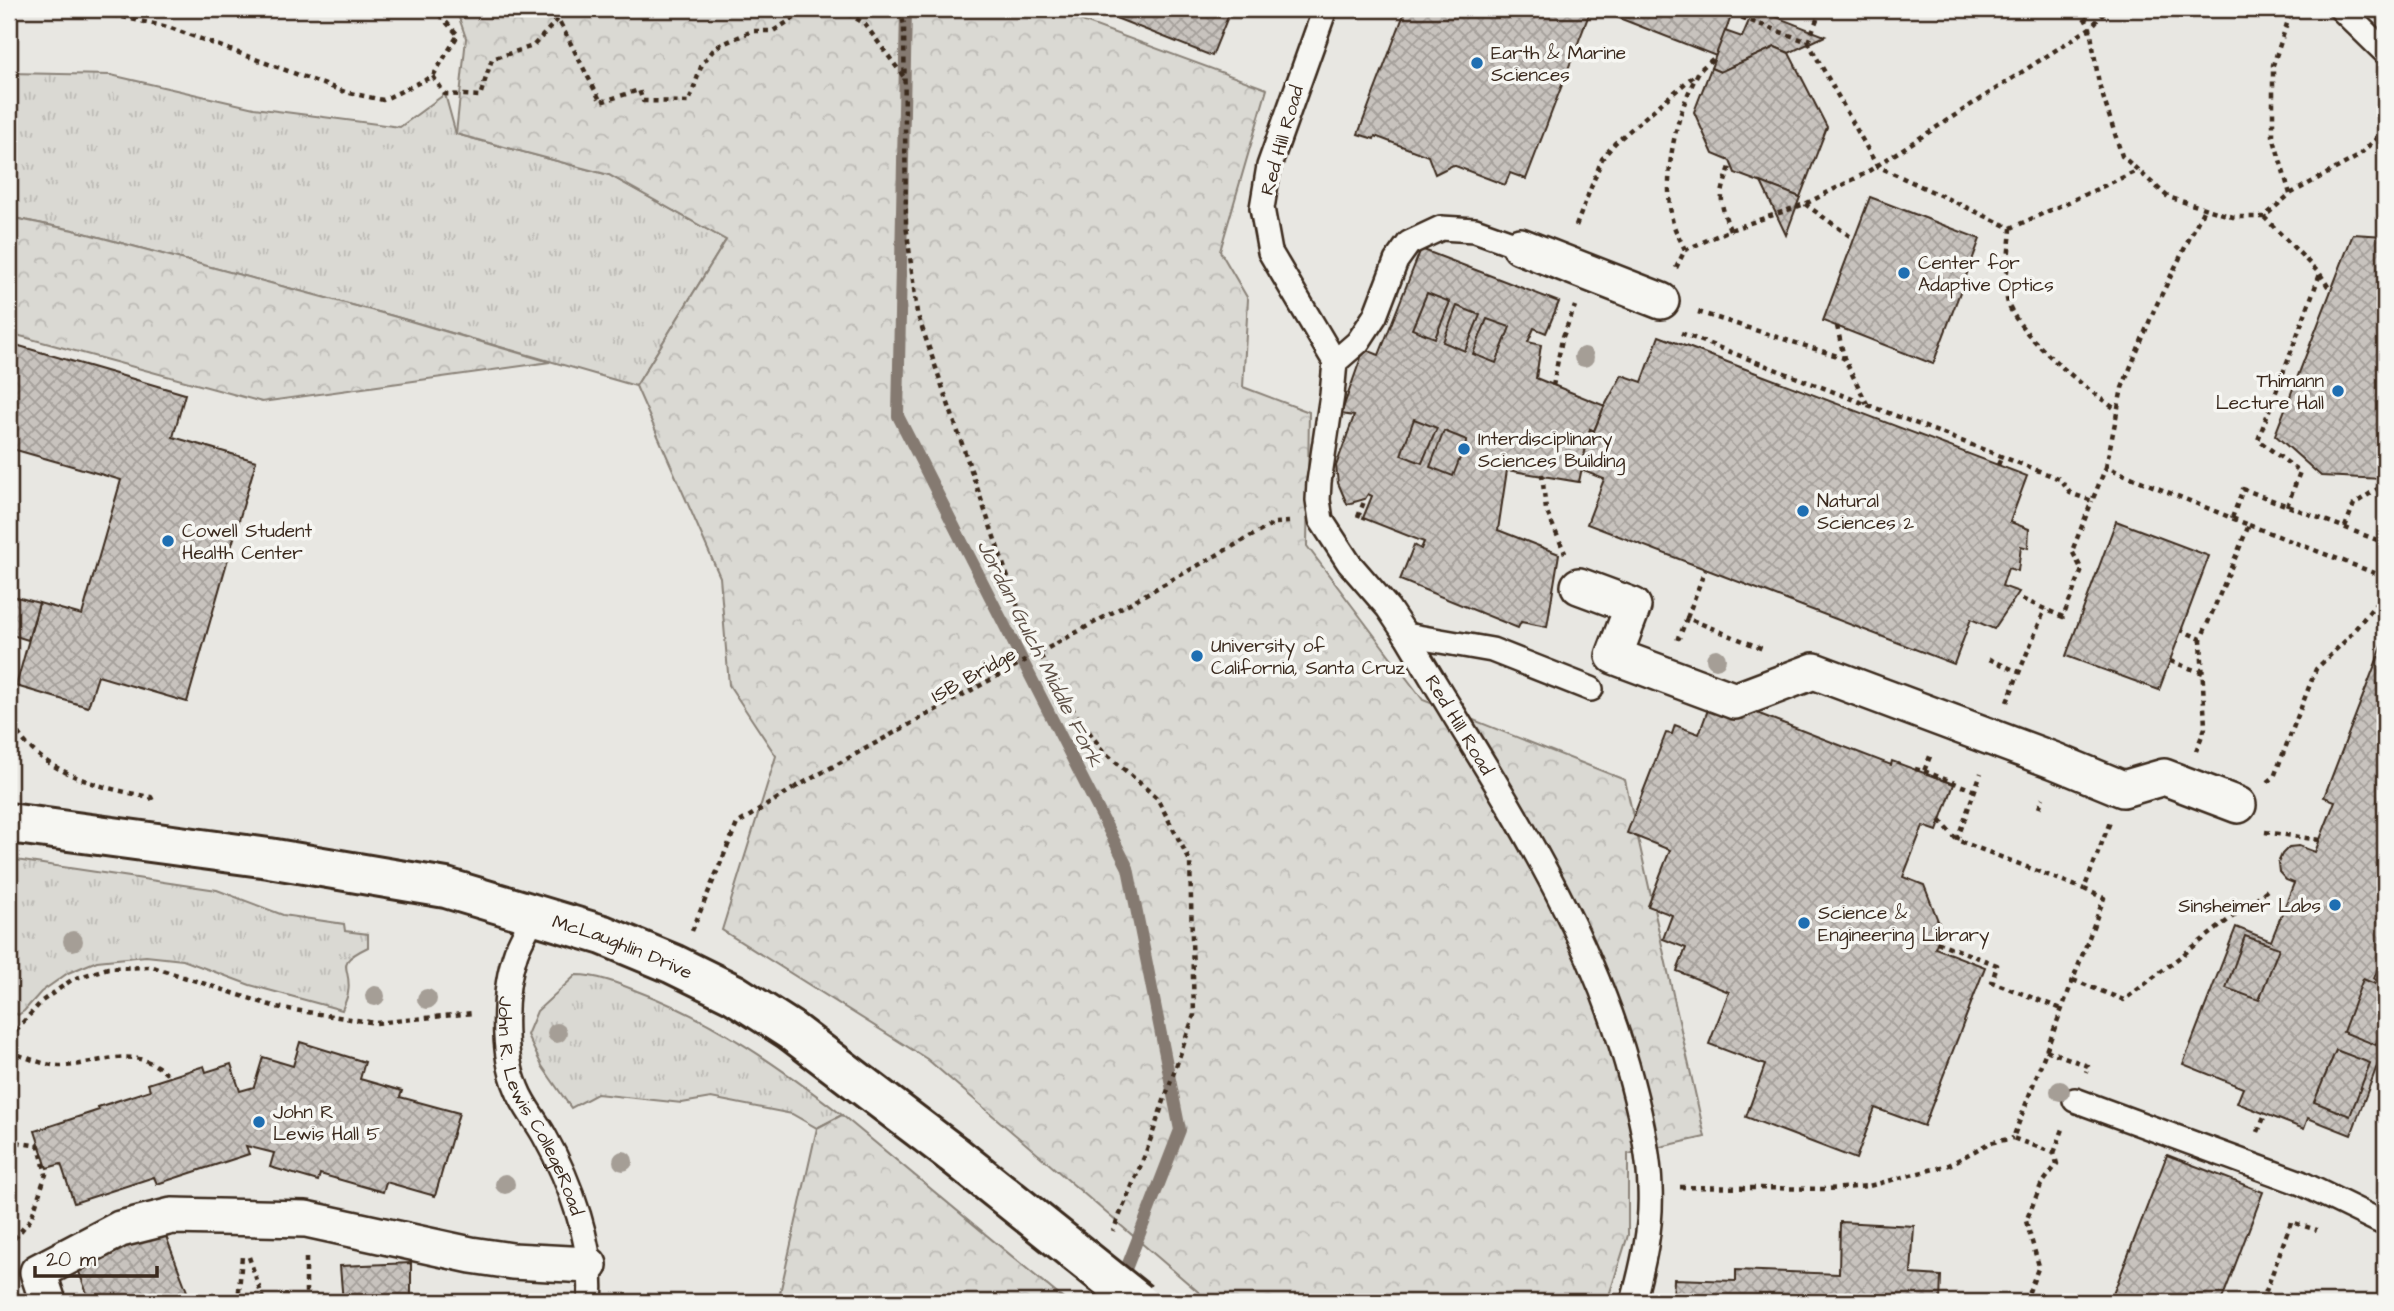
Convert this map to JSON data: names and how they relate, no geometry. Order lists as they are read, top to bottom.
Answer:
{
  "streets": {
    "main road": ["McLaughlin Drive"],
    "lane": ["Red Hill Road", "John R. Lewis CollegeRoad"],
    "path": ["ISB Bridge"]
  },
  "crossings": [
    ["McLaughlin Drive", "John R. Lewis CollegeRoad"]
  ],
  "water": ["Jordan Gulch Middle Fork"],
  "places": [
    "Earth & Marine Sciences",
    "Center for Adaptive Optics",
    "Thimann Lecture Hall",
    "Interdisciplinary Sciences Building",
    "Natural Sciences 2",
    "Cowell Student Health Center",
    "University of California, Santa Cruz",
    "Sinsheimer Labs",
    "Science & Engineering Library",
    "John R Lewis Hall 5"
  ],
  "scale_bar": "20 m"
}
